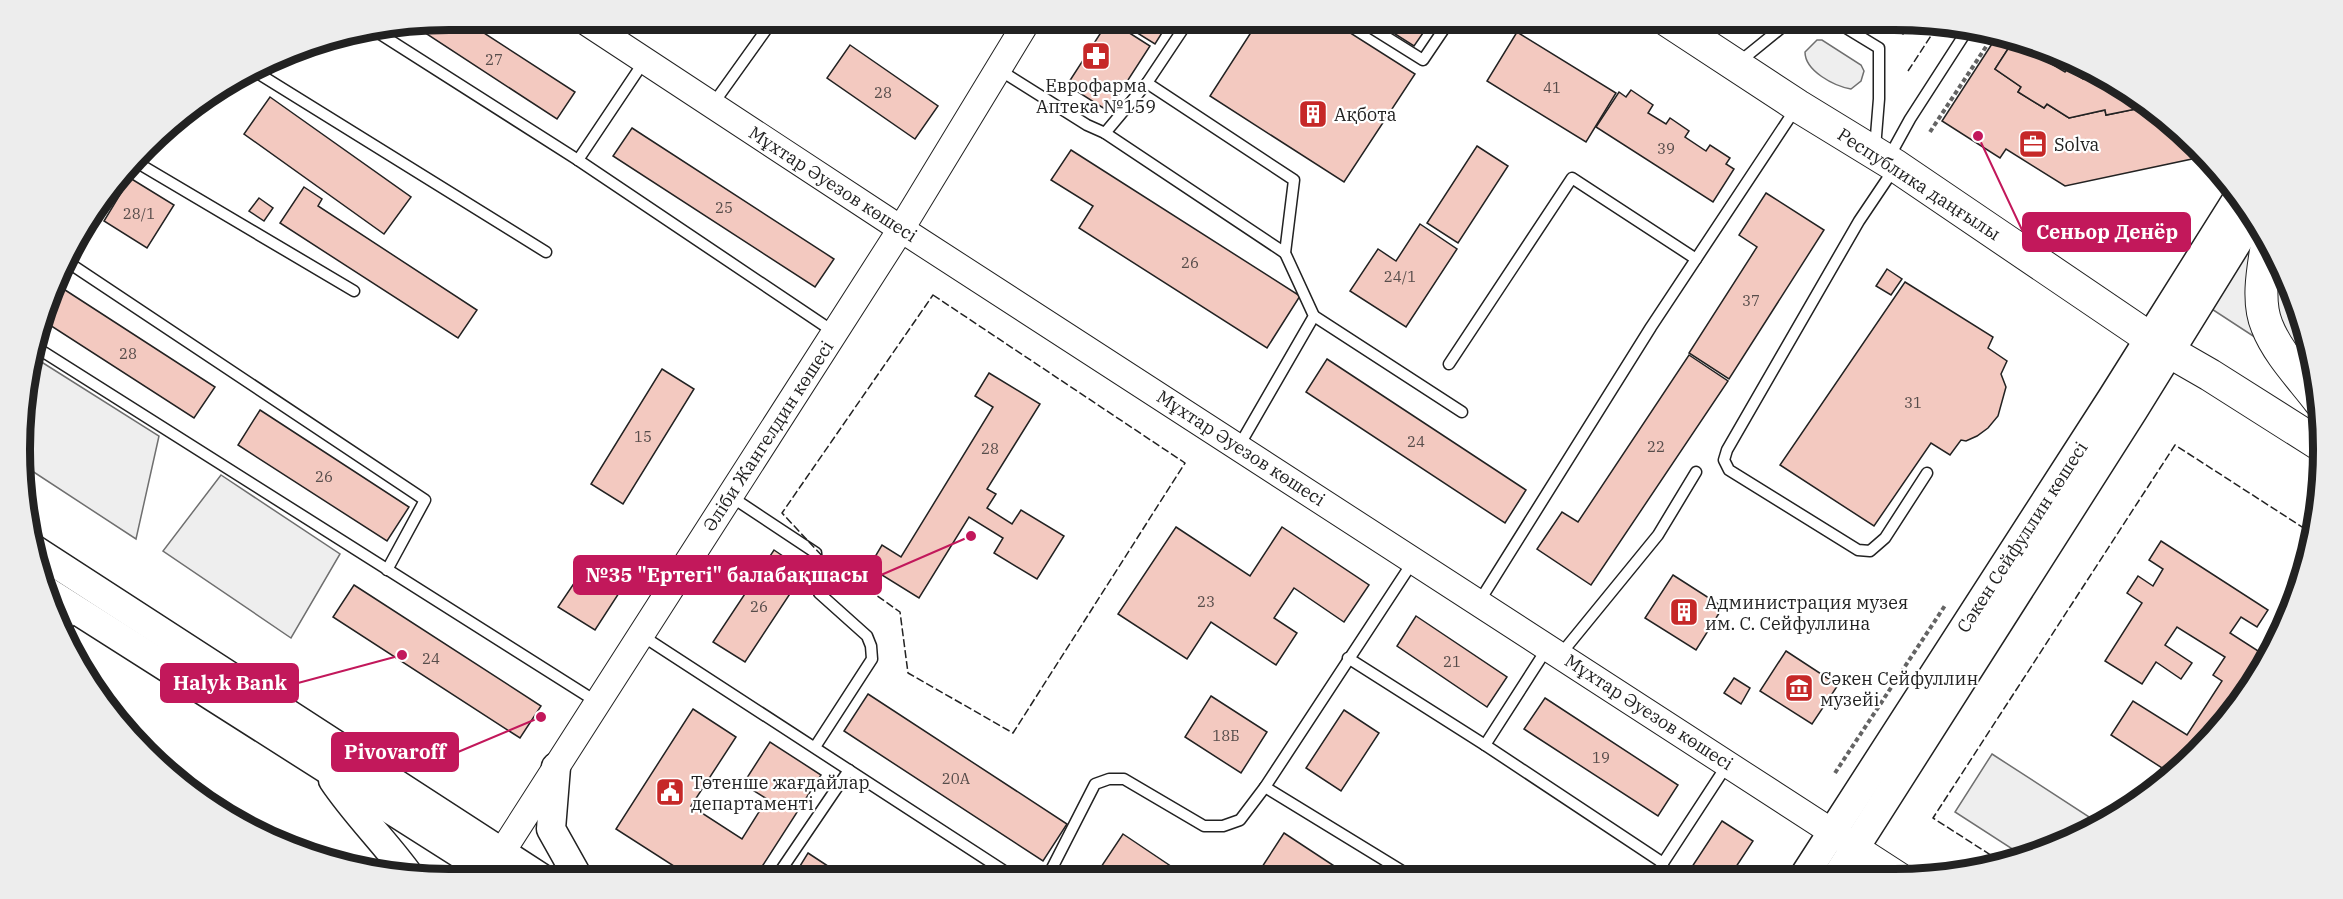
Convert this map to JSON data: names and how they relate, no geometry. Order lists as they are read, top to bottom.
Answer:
{
  "streets": {
    "main road": ["Республика даңғылы", "Сәкен Сейфуллин көшесі"],
    "street": ["Мұхтар Әуезов көшесі", "Әліби Жангелдин көшесі"]
  },
  "crossings": [
    ["Мұхтар Әуезов көшесі", "Әліби Жангелдин көшесі"],
    ["Мұхтар Әуезов көшесі", "Сәкен Сейфуллин көшесі"],
    ["Республика даңғылы", "Сәкен Сейфуллин көшесі"]
  ],
  "places": {
    "pharmacy": ["Еврофарма Аптека №159"],
    "building": ["Ақбота", "Администрация музея им. С. Сейфуллина"],
    "other": [
      "Сеньор Денёр",
      "№35 \"Ертегі\" балабақшасы",
      "Halyk Bank",
      "Pivovaroff"
    ],
    "office": ["Solva"],
    "museum": ["Сәкен Сейфуллин музейі"],
    "public building": ["Төтенше жағдайлар департаменті"]
  },
  "house_numbers": [
    "27",
    "41",
    "28",
    "39",
    "25",
    "28/1",
    "26",
    "24/1",
    "37",
    "28",
    "31",
    "15",
    "24",
    "22",
    "28",
    "26",
    "23",
    "26",
    "24",
    "21",
    "18Б",
    "19",
    "20А"
  ]
}
